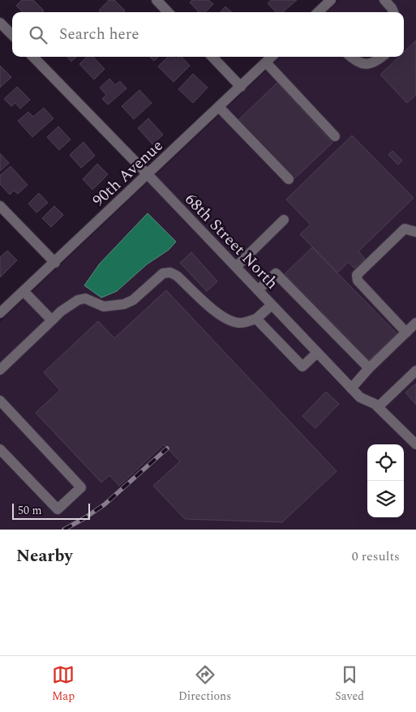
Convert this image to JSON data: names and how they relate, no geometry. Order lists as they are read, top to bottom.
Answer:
{
  "streets": {
    "street": ["90th Avenue", "68th Street North"]
  },
  "crossings": [
    ["90th Avenue", "68th Street North"]
  ],
  "scale_bar": "50 m",
  "page": {
    "search": "Search here",
    "scale": "50 m",
    "heading": ["Nearby", "0 results"],
    "nav": ["Map", "Directions", "Saved"]
  }
}
